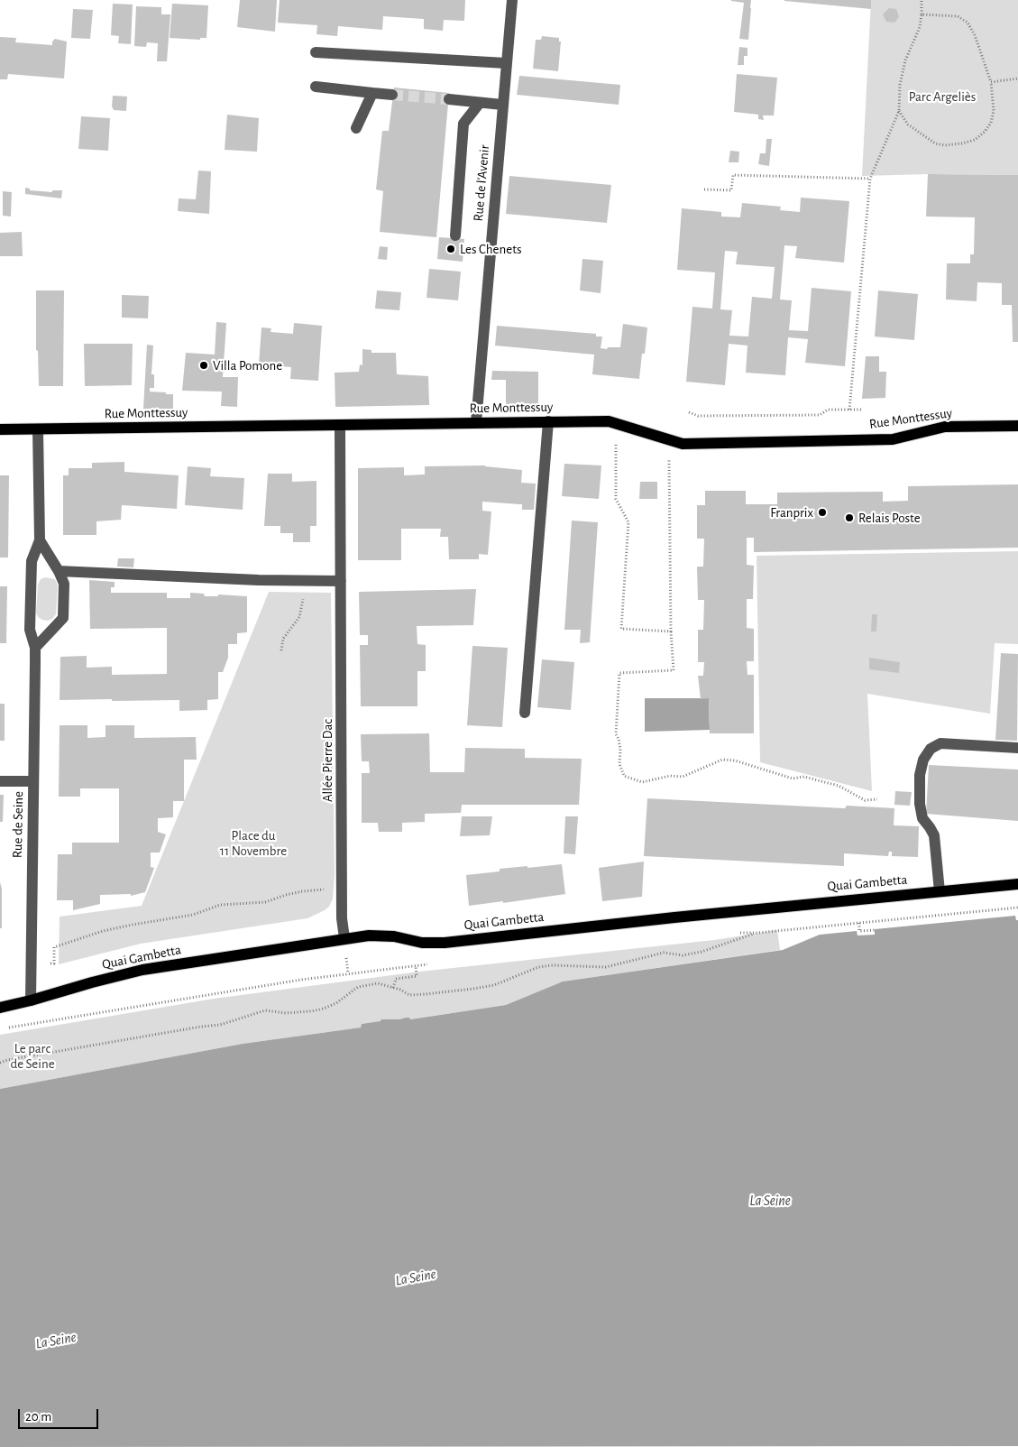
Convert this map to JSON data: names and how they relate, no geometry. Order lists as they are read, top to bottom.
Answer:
{
  "streets": {
    "main road": ["Rue Monttessuy", "Quai Gambetta"],
    "street": ["Rue de l'Avenir", "Allée Pierre Dac", "Rue de Seine"]
  },
  "crossings": [
    ["Rue de l'Avenir", "Rue Monttessuy"],
    ["Rue Monttessuy", "Allée Pierre Dac"],
    ["Rue Monttessuy", "Rue de Seine"],
    ["Allée Pierre Dac", "Quai Gambetta"],
    ["Rue de Seine", "Quai Gambetta"]
  ],
  "water": ["La Seine"],
  "parks": ["Parc Argeliès", "Place du 11 Novembre", "Le parc de Seine"],
  "places": [
    "Les Chenets",
    "Villa Pomone",
    "Franprix",
    "Relais Poste"
  ],
  "scale_bar": "20 m"
}
